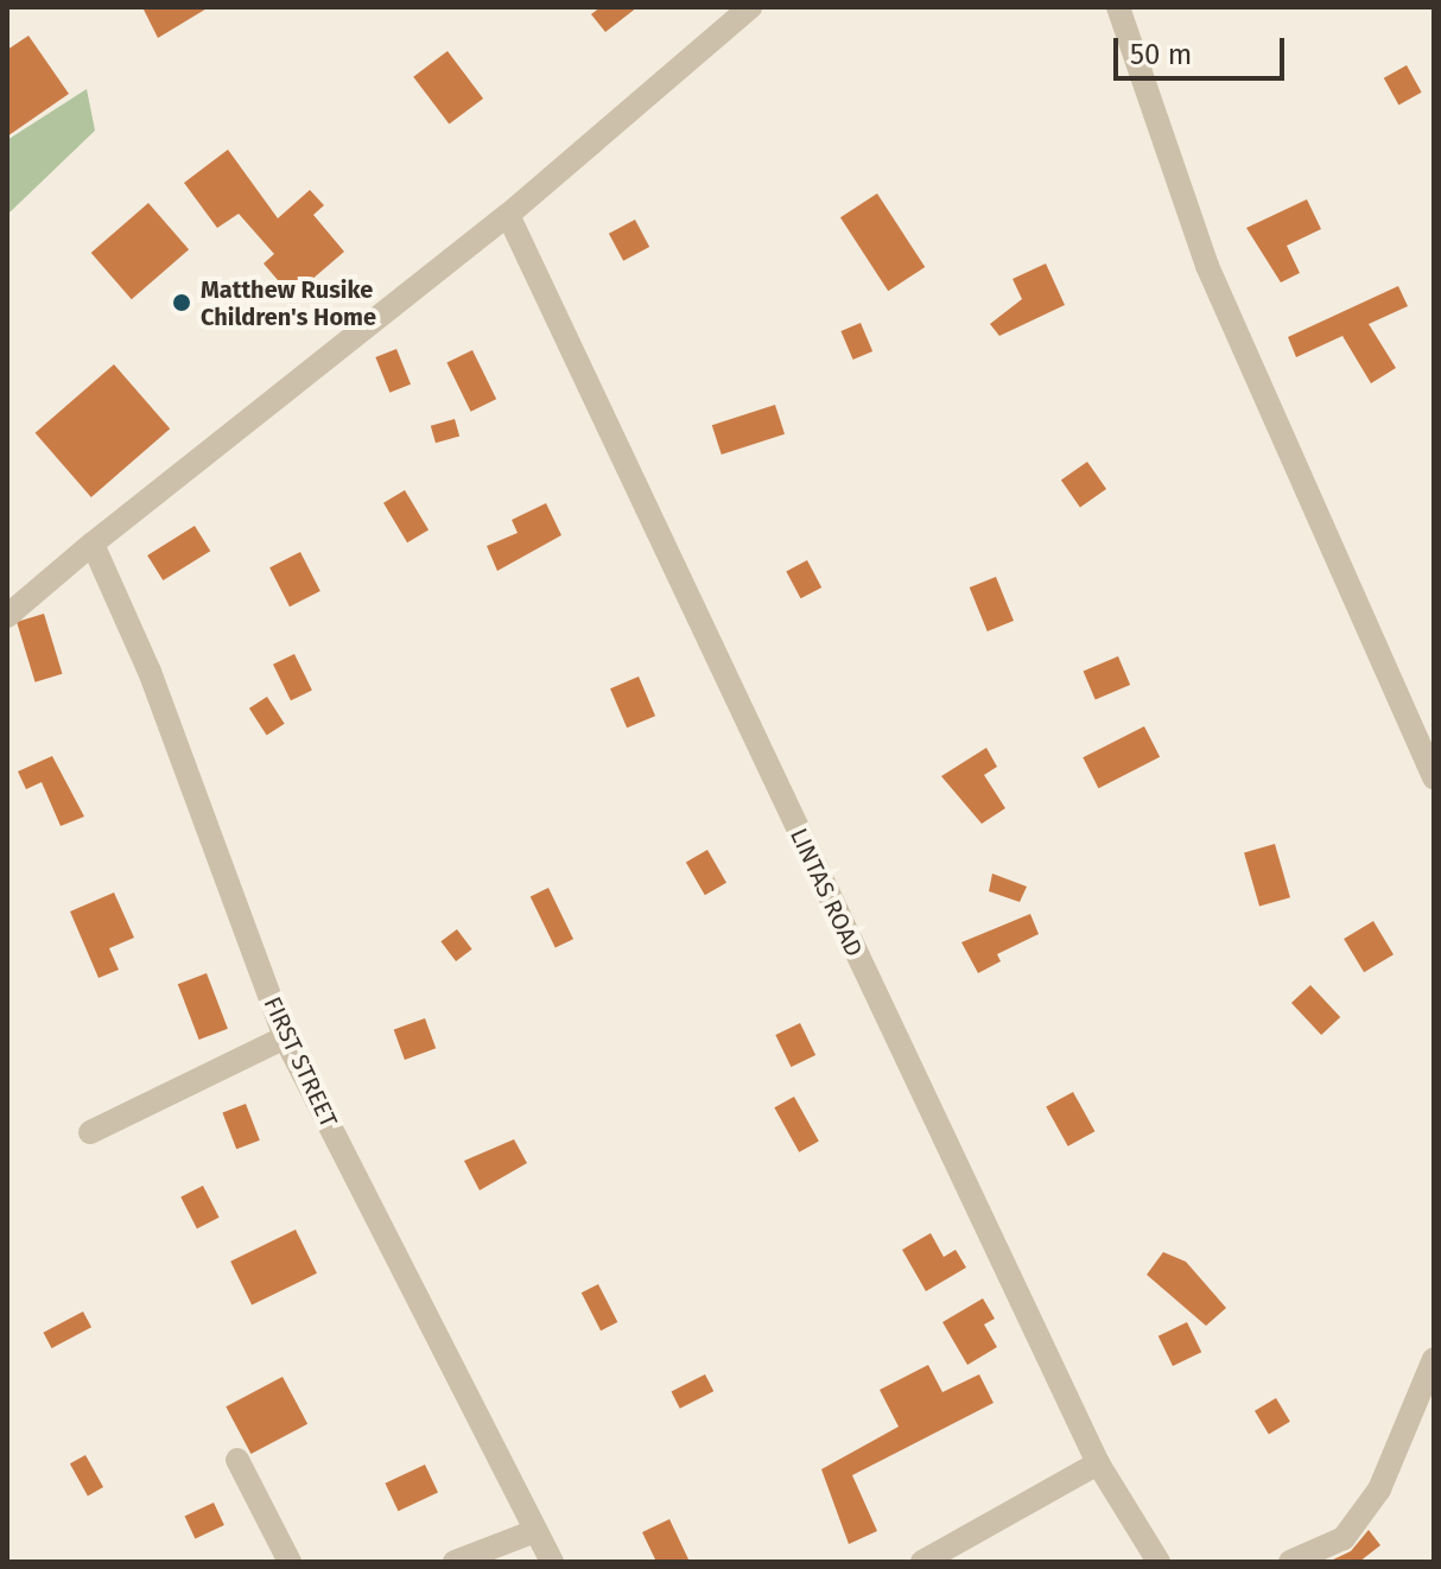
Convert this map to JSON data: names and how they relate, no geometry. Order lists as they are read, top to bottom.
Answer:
{
  "streets": {
    "street": ["LINTAS ROAD", "FIRST STREET"]
  },
  "places": ["Matthew Rusike Children's Home"],
  "scale_bar": "50 m"
}
